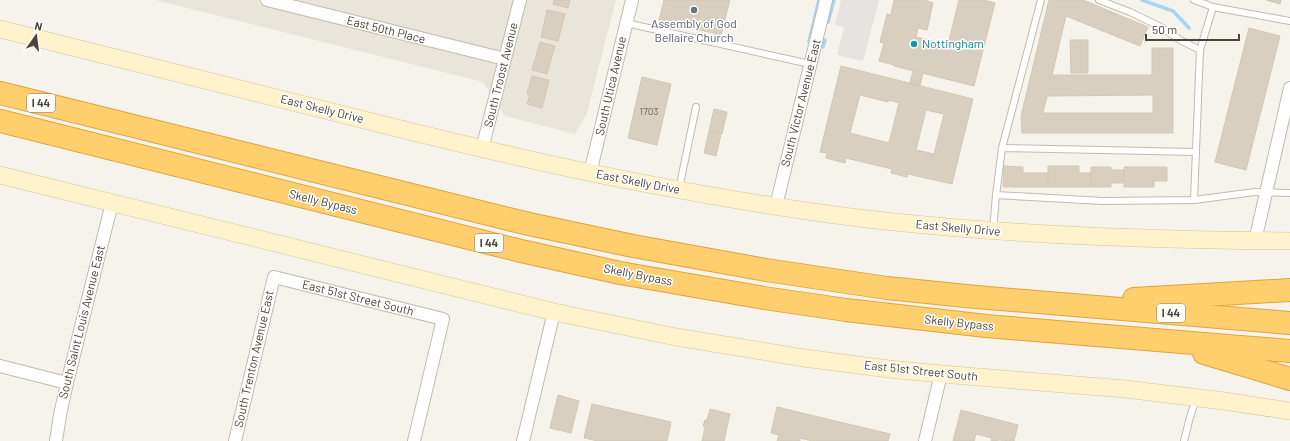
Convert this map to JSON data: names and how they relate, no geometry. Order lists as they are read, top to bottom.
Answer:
{
  "streets": {
    "highway": ["I 44", "Skelly Bypass"],
    "main road": ["East Skelly Drive", "East 51st Street South"],
    "street": [
      "East 50th Place",
      "South Troost Avenue",
      "South Utica Avenue",
      "South Victor Avenue East",
      "South Saint Louis Avenue East",
      "South Trenton Avenue East"
    ]
  },
  "crossings": [
    ["East 50th Place", "South Troost Avenue"],
    ["South Troost Avenue", "East Skelly Drive"],
    ["South Utica Avenue", "East Skelly Drive"],
    ["South Victor Avenue East", "East Skelly Drive"],
    ["East 51st Street South", "South Trenton Avenue East"]
  ],
  "places": ["Assembly of God Bellaire Church", "Nottingham"],
  "house_numbers": ["1703"],
  "scale_bar": "50 m",
  "north": "top"
}
